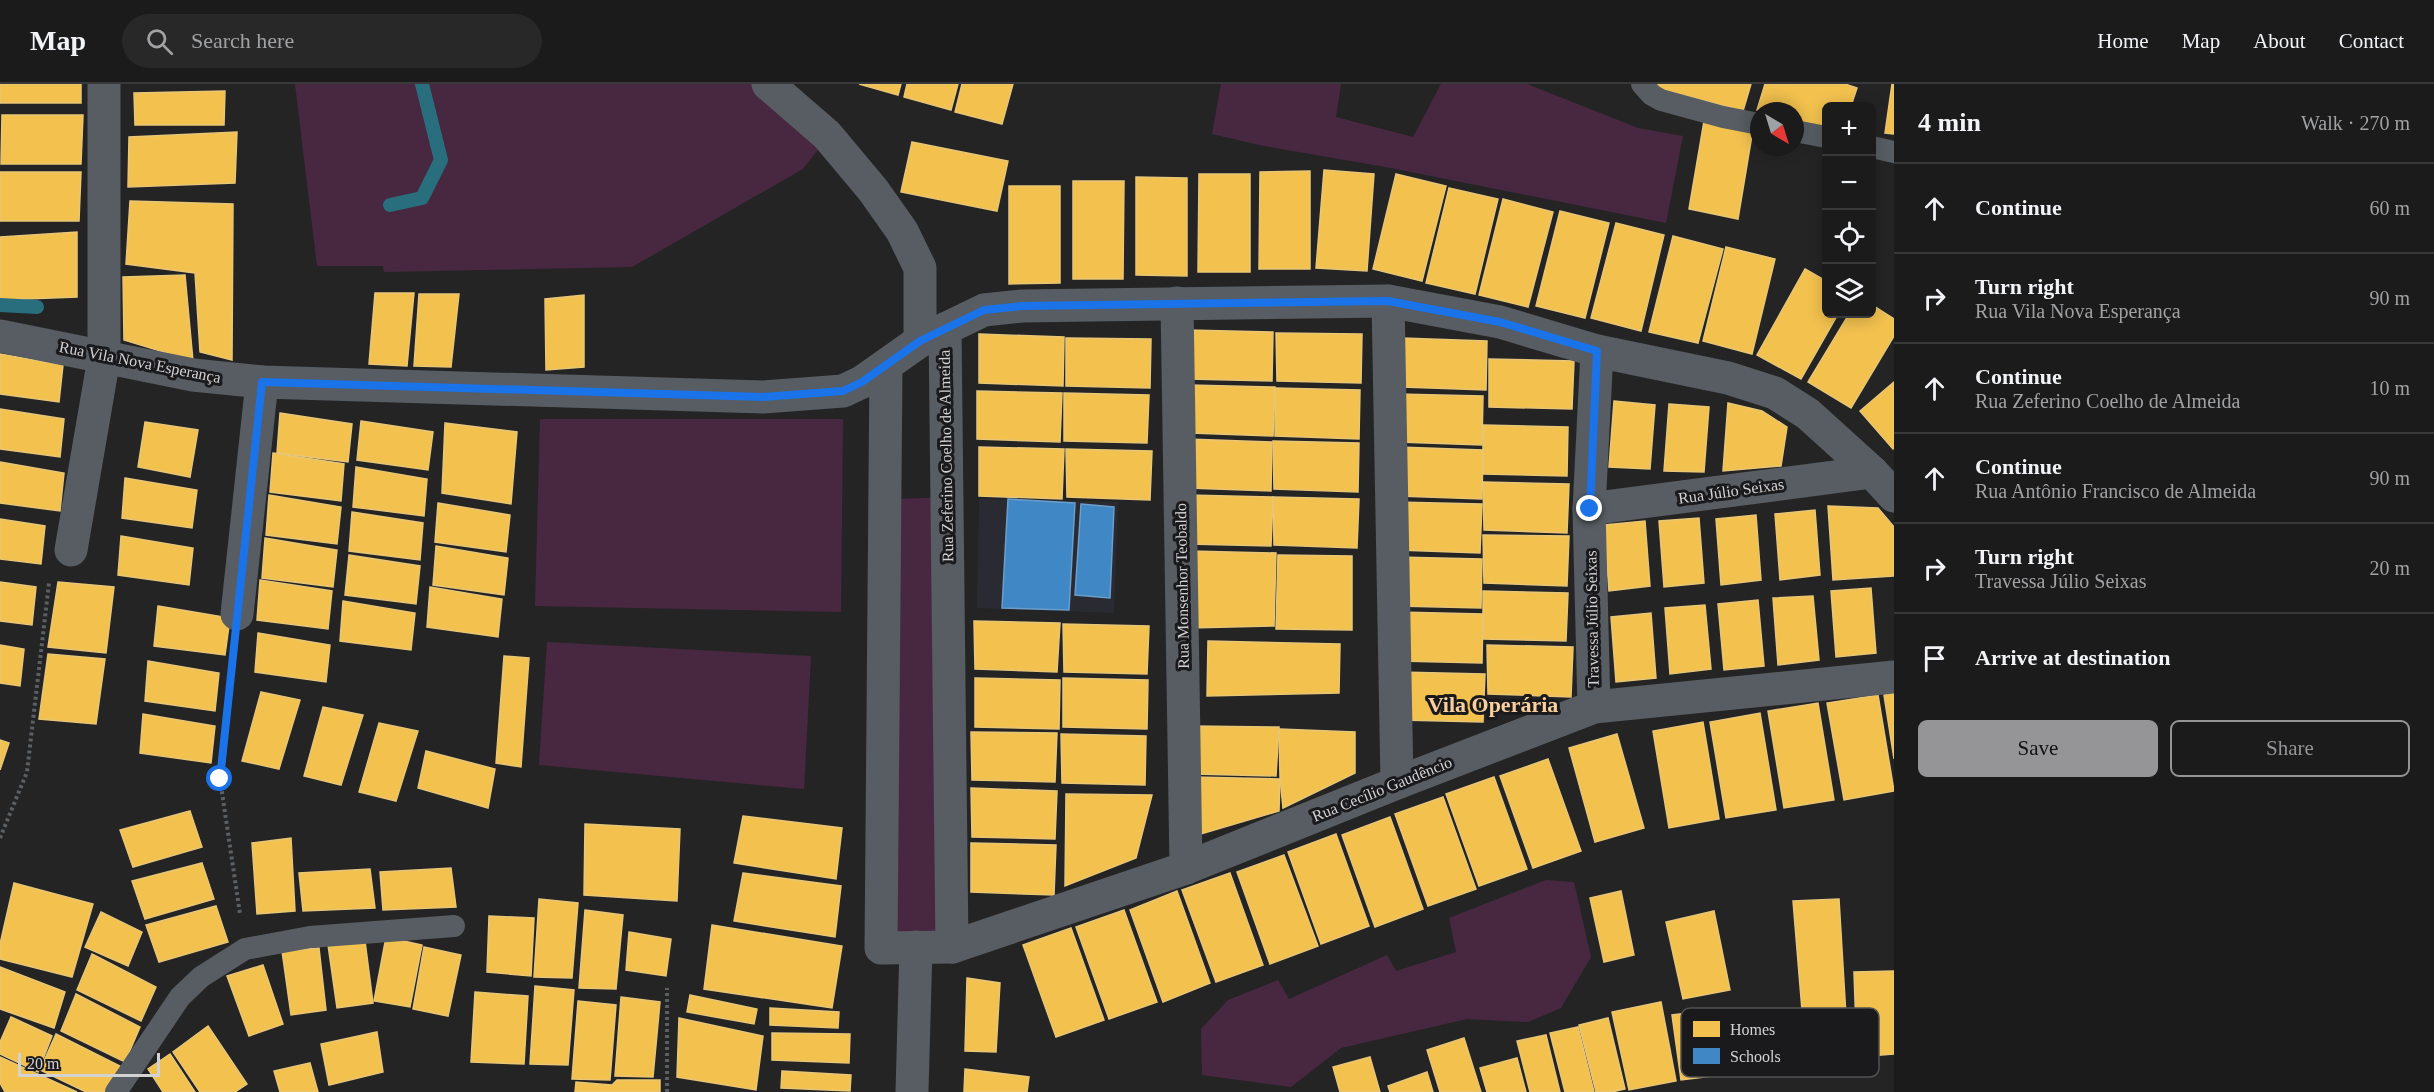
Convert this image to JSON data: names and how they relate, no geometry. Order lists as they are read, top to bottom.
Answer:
{
  "streets": {
    "street": [
      "Rua Vila Nova Esperança",
      "Rua Zeferino Coelho de Almeida",
      "Rua Júlio Seixas",
      "Rua Monsenhor Teobaldo",
      "Travessa Júlio Seixas",
      "Rua Cecílio Gaudêncio"
    ]
  },
  "crossings": [
    ["Rua Vila Nova Esperança", "Rua Zeferino Coelho de Almeida"],
    ["Rua Vila Nova Esperança", "Rua Cecílio Gaudêncio"],
    ["Rua Zeferino Coelho de Almeida", "Rua Cecílio Gaudêncio"],
    ["Rua Júlio Seixas", "Travessa Júlio Seixas"],
    ["Rua Monsenhor Teobaldo", "Rua Cecílio Gaudêncio"],
    ["Travessa Júlio Seixas", "Rua Cecílio Gaudêncio"]
  ],
  "districts": ["Vila Operária"],
  "legend": ["Homes", "Schools"],
  "scale_bar": "20 m",
  "north": "bottom right",
  "page": {
    "header": "Map",
    "search": "Search here",
    "nav": [
      "Home",
      "Map",
      "About",
      "Contact"
    ],
    "heading": ["4 min", "Walk · 270 m"],
    "map_buttons": ["+", "−"],
    "list": [
      ["Continue", "60 m"],
      ["Turn right", "Rua Vila Nova Esperança", "90 m"],
      ["Continue", "Rua Zeferino Coelho de Almeida", "10 m"],
      ["Continue", "Rua Antônio Francisco de Almeida", "90 m"],
      ["Turn right", "Travessa Júlio Seixas", "20 m"],
      "Arrive at destination"
    ],
    "buttons": ["Save", "Share"],
    "scale": "20 m"
  }
}
